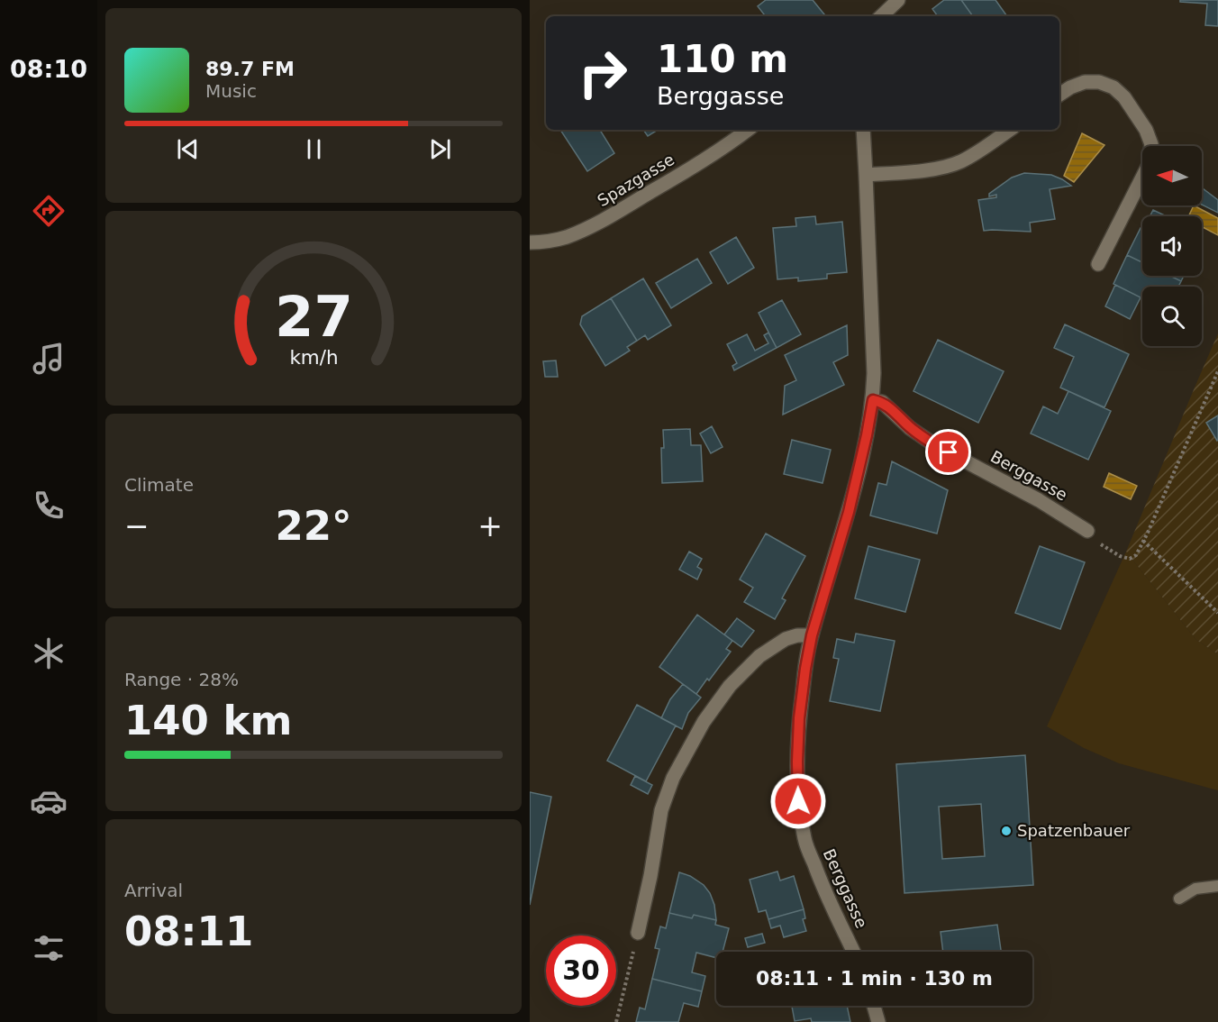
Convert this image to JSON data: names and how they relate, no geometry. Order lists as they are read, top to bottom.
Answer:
{
  "streets": {
    "street": ["Spazgasse", "Berggasse"]
  },
  "places": ["Spatzenbauer"],
  "north": "left",
  "page": {
    "tabs": "08:10",
    "turn": ["110 m", "Berggasse"],
    "song": ["89.7 FM", "Music"],
    "tile": [
      "Climate",
      ["Range · 28%", "140 km"],
      ["Arrival", "08:11"]
    ],
    "heat": ["−", "22°", "+"],
    "limit": "30",
    "trip": "08:11 · 1 min · 130 m",
    "gauge": ["27", "km/h"]
  }
}
